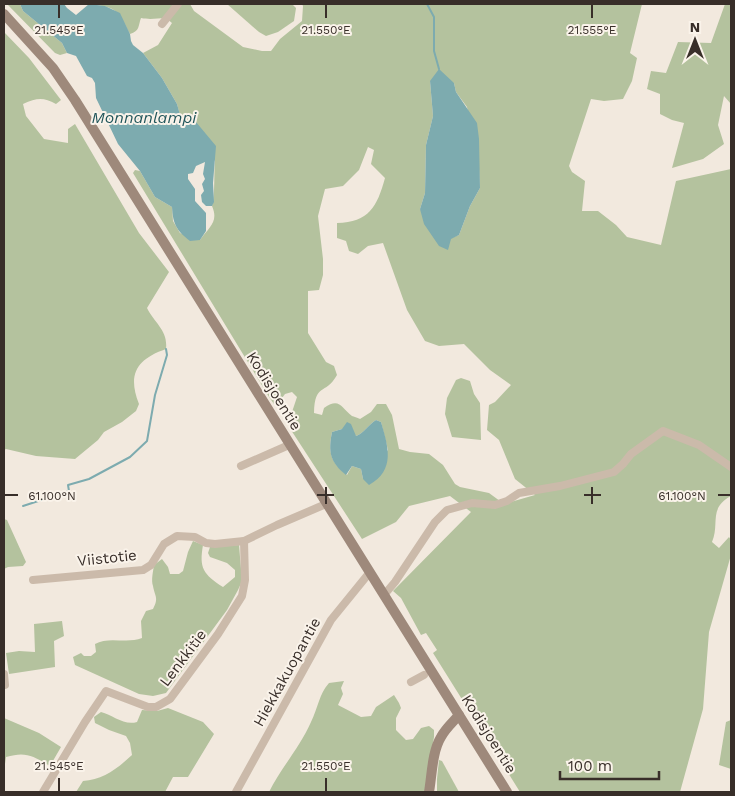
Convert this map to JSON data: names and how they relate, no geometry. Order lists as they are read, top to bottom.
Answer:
{
  "streets": {
    "street": [
      "Kodisjoentie",
      "Viistotie",
      "Lenkkitie",
      "Hiekkakuopantie"
    ]
  },
  "crossings": [
    ["Kodisjoentie", "Viistotie"],
    ["Kodisjoentie", "Hiekkakuopantie"],
    ["Viistotie", "Lenkkitie"]
  ],
  "water": ["Monnanlampi"],
  "scale_bar": "100 m",
  "north": "top",
  "coordinates": [
    "21.545°E",
    "21.550°E",
    "21.555°E",
    "61.100°N"
  ]
}
